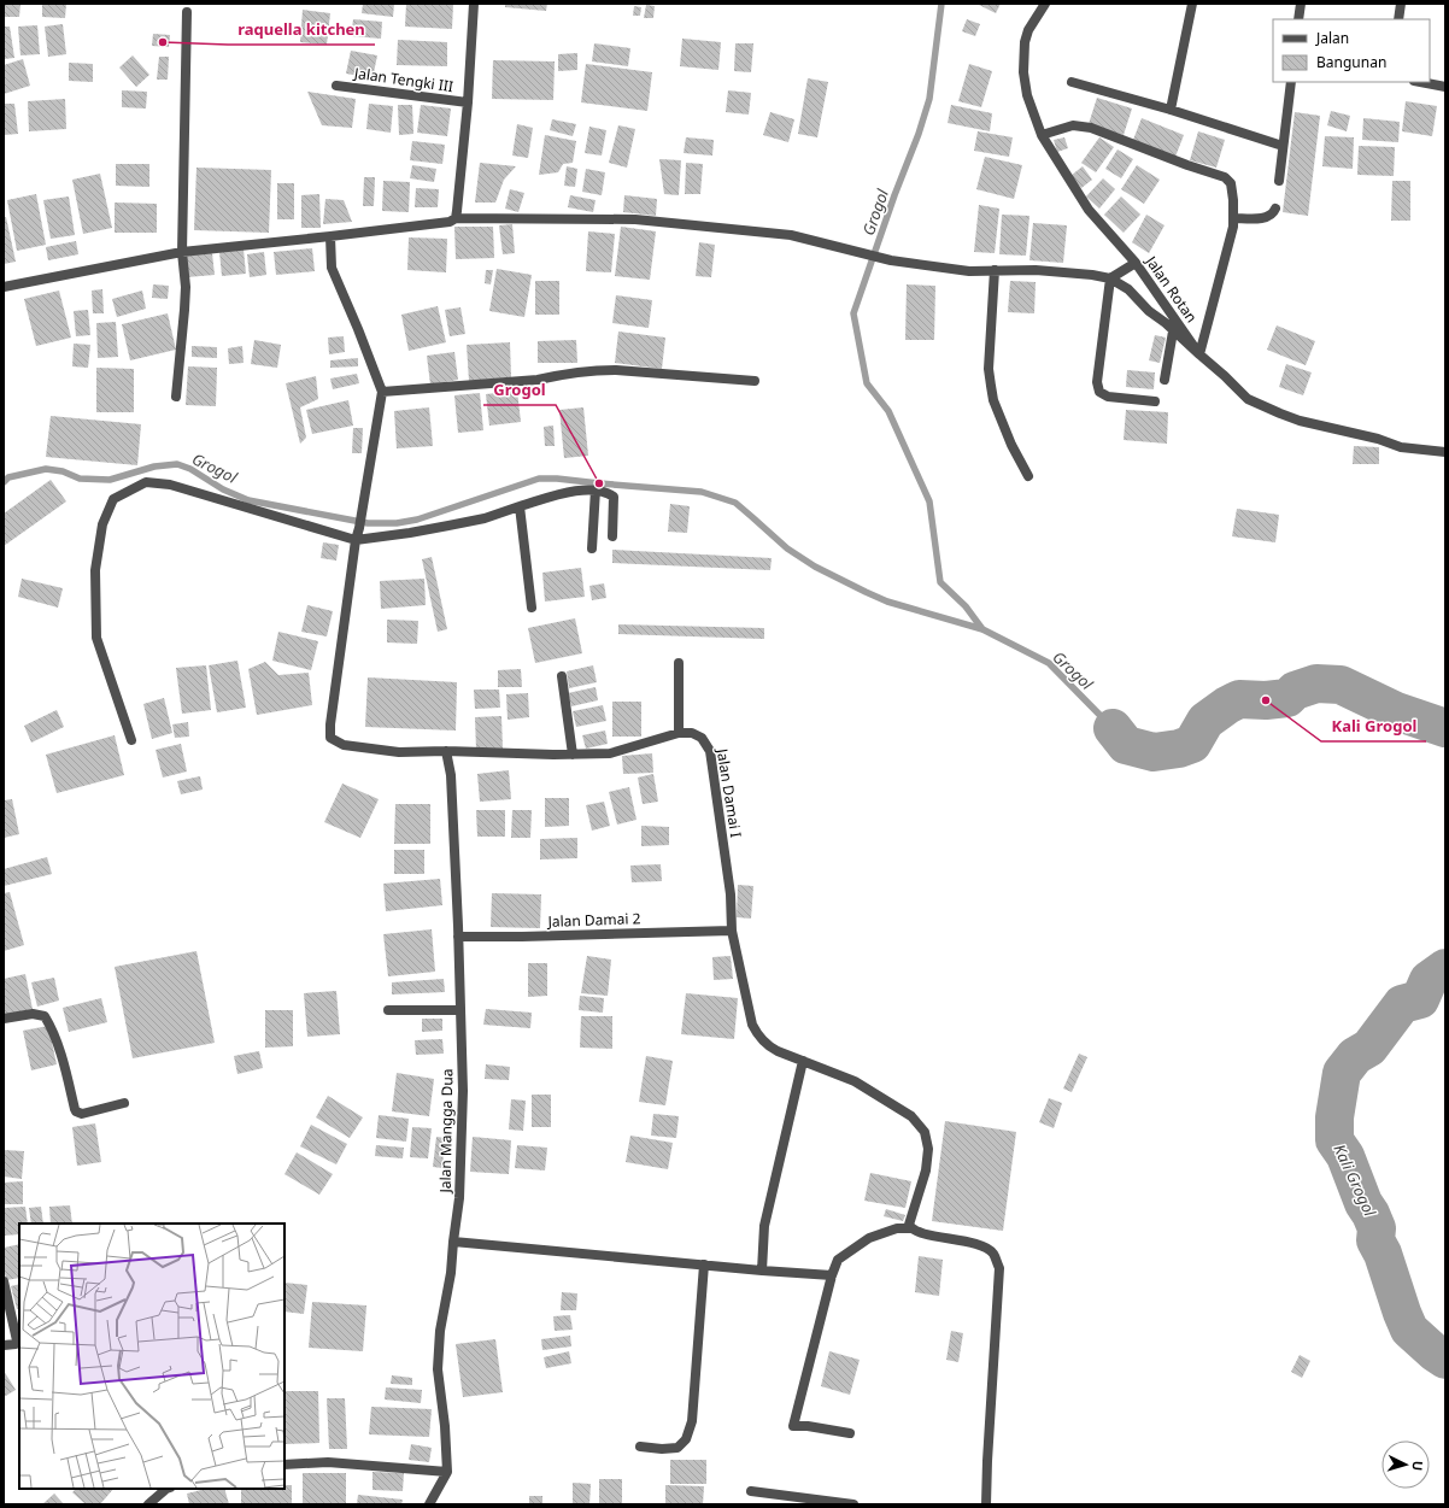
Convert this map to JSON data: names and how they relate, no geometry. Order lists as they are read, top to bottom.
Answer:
{
  "streets": {
    "street": [
      "Jalan Tengki III",
      "Jalan Rotan",
      "Jalan Damai I",
      "Jalan Damai 2",
      "Jalan Mangga Dua"
    ]
  },
  "crossings": [
    ["Jalan Damai I", "Jalan Damai 2"],
    ["Jalan Damai I", "Jalan Mangga Dua"],
    ["Jalan Damai 2", "Jalan Mangga Dua"]
  ],
  "water": ["Grogol", "Kali Grogol"],
  "places": ["raquella kitchen", "Grogol", "Kali Grogol"],
  "legend": ["Jalan", "Bangunan"],
  "north": "right"
}
